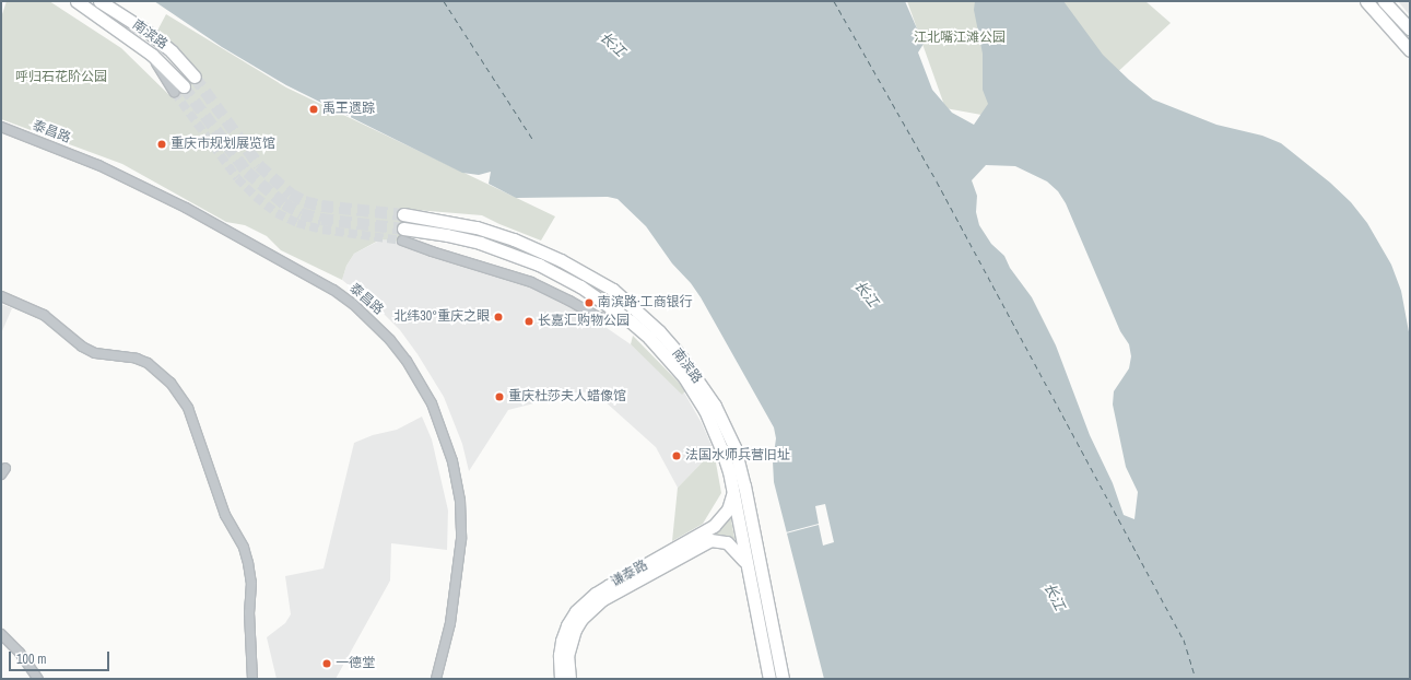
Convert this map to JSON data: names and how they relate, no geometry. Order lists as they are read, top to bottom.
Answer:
{
  "streets": {
    "main road": ["南滨路", "谦泰路"],
    "street": ["泰昌路"]
  },
  "crossings": [
    ["南滨路", "谦泰路"]
  ],
  "water": ["长江"],
  "parks": ["江北嘴江滩公园", "呼归石花阶公园"],
  "places": [
    "禹王遗踪",
    "重庆市规划展览馆",
    "南滨路·工商银行",
    "北纬30°重庆之眼",
    "长嘉汇购物公园",
    "重庆杜莎夫人蜡像馆",
    "法国水师兵营旧址",
    "一德堂"
  ],
  "scale_bar": "100 m"
}
